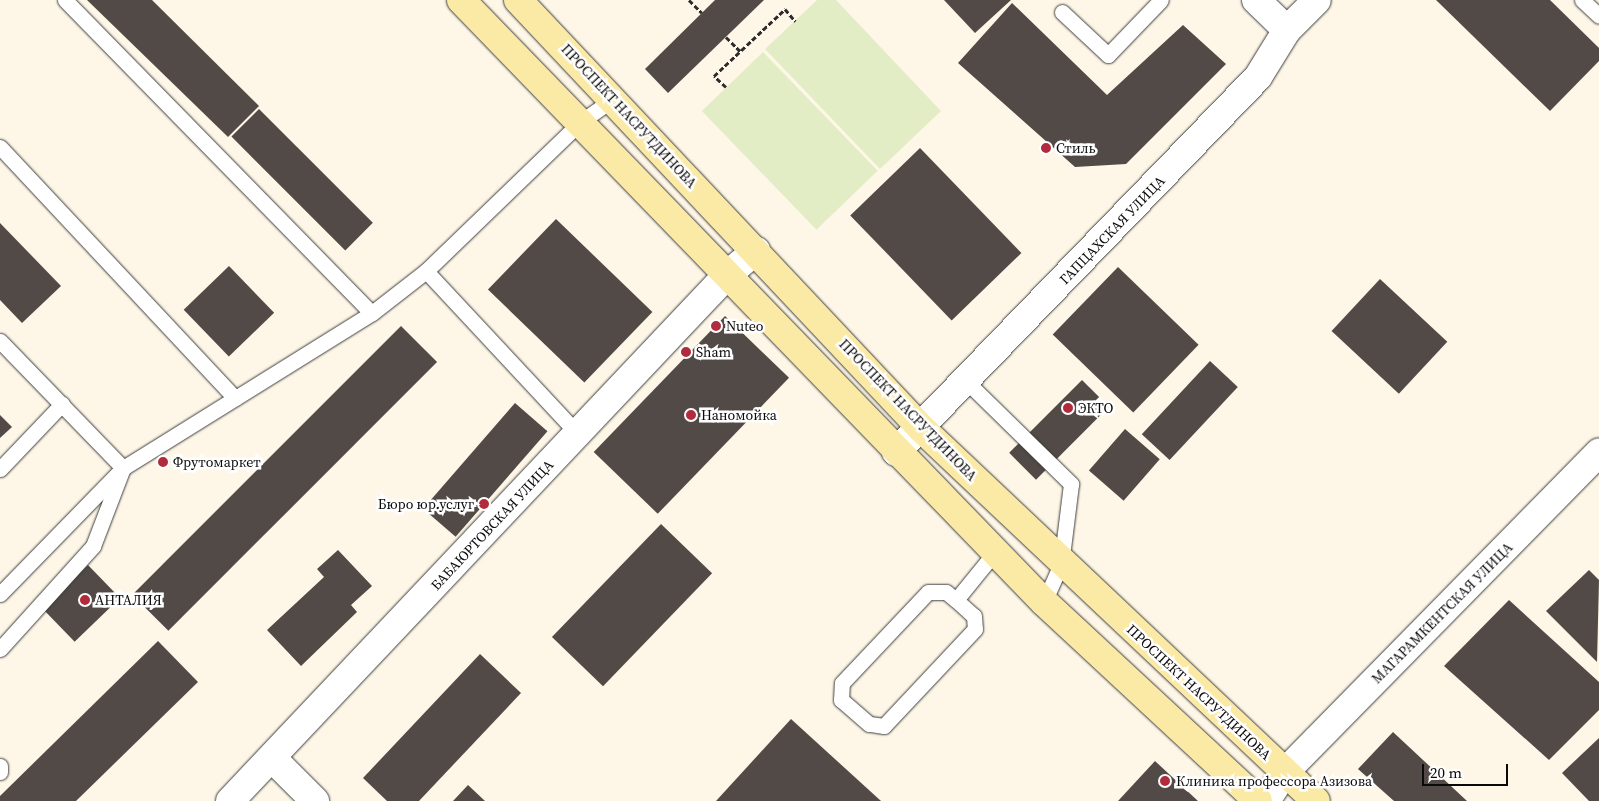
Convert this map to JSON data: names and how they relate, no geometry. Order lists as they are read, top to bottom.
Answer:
{
  "streets": {
    "main road": ["ПРОСПЕКТ НАСРУТДИНОВА"],
    "street": ["ГАПЦАХСКАЯ УЛИЦА", "БАБАЮРТОВСКАЯ УЛИЦА", "МАГАРАМКЕНТСКАЯ УЛИЦА"]
  },
  "crossings": [
    ["ПРОСПЕКТ НАСРУТДИНОВА", "ГАПЦАХСКАЯ УЛИЦА"],
    ["ПРОСПЕКТ НАСРУТДИНОВА", "БАБАЮРТОВСКАЯ УЛИЦА"],
    ["ПРОСПЕКТ НАСРУТДИНОВА", "МАГАРАМКЕНТСКАЯ УЛИЦА"]
  ],
  "places": [
    "Стиль",
    "Nuteo",
    "Sham",
    "ЭКТО",
    "Наномойка",
    "Фрутомаркет",
    "Бюро юр.услуг",
    "АНТАЛИЯ",
    "Клиника профессора Азизова"
  ],
  "scale_bar": "20 m"
}
